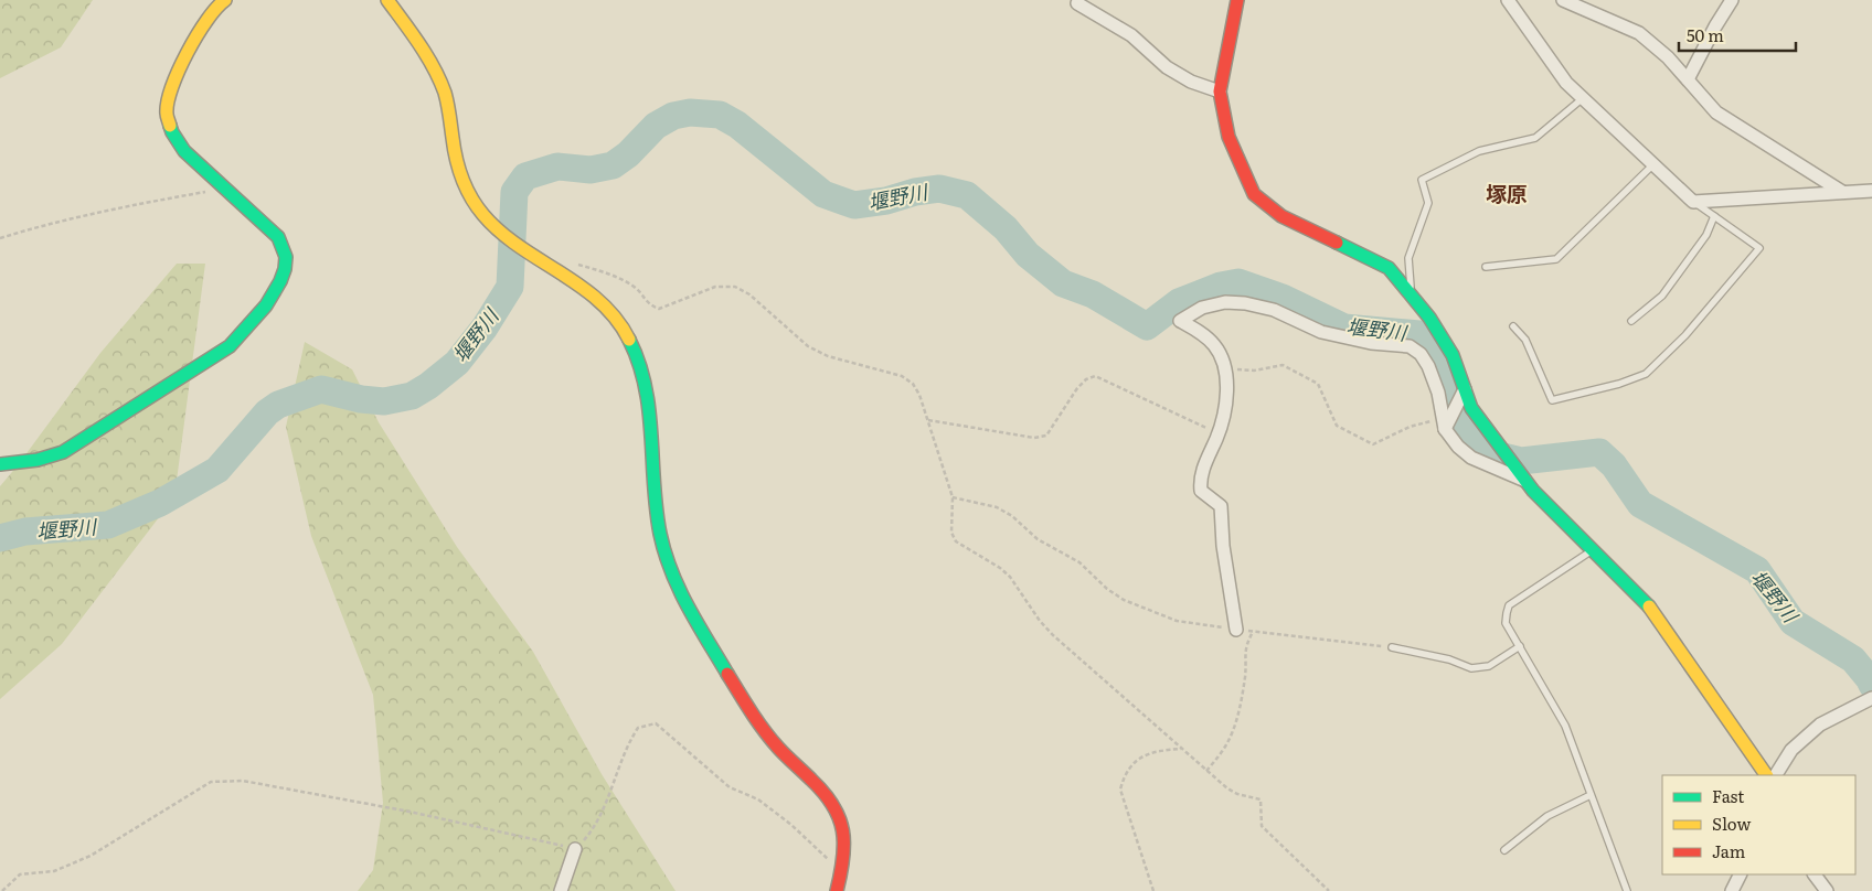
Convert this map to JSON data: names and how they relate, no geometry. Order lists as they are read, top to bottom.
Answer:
{
  "districts": ["塚原"],
  "water": ["堰野川"],
  "legend": ["Fast", "Slow", "Jam"],
  "scale_bar": "50 m"
}
